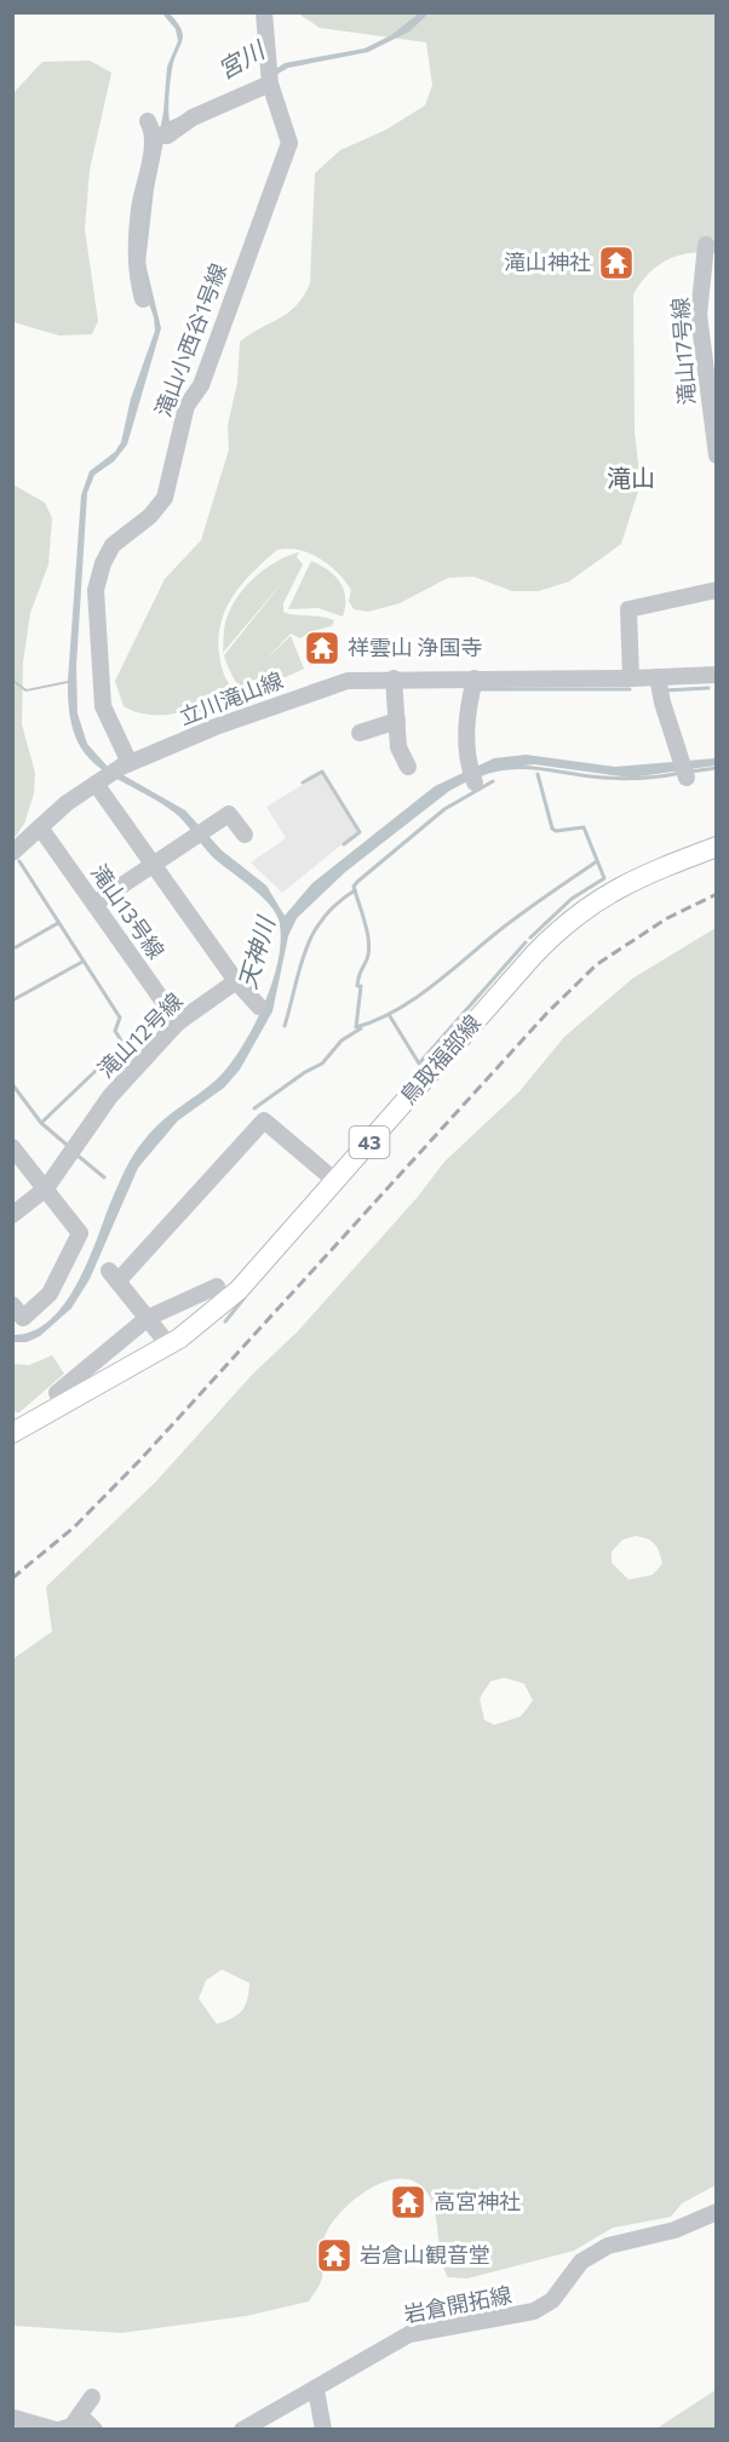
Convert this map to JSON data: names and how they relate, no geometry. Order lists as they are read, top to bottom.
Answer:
{
  "streets": {
    "main road": ["鳥取福部線", "43"],
    "street": [
      "滝山小西谷1号線",
      "滝山17号線",
      "立川滝山線",
      "滝山13号線",
      "滝山12号線",
      "岩倉開拓線"
    ]
  },
  "crossings": [
    ["滝山小西谷1号線", "立川滝山線"],
    ["立川滝山線", "滝山13号線"],
    ["滝山13号線", "滝山12号線"]
  ],
  "districts": ["滝山"],
  "water": ["宮川", "天神川"],
  "places": {
    "temple": [
      "滝山神社",
      "祥雲山 浄国寺",
      "高宮神社",
      "岩倉山観音堂"
    ]
  }
}
